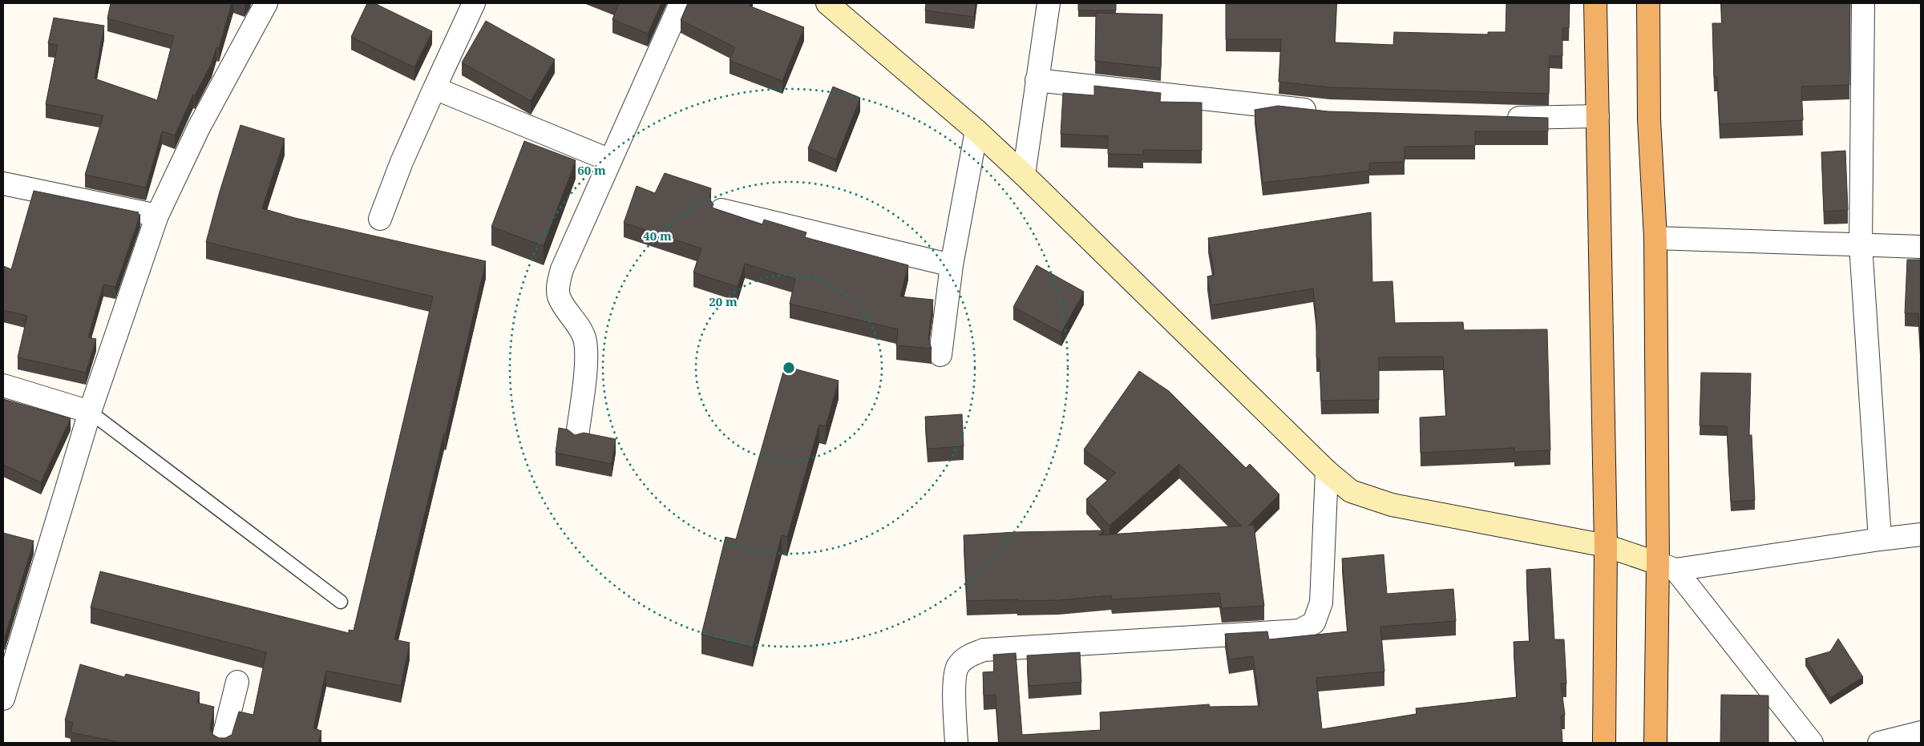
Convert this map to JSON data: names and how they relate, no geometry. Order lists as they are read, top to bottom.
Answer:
{
  "rings": ["60 m", "40 m", "20 m"]
}
